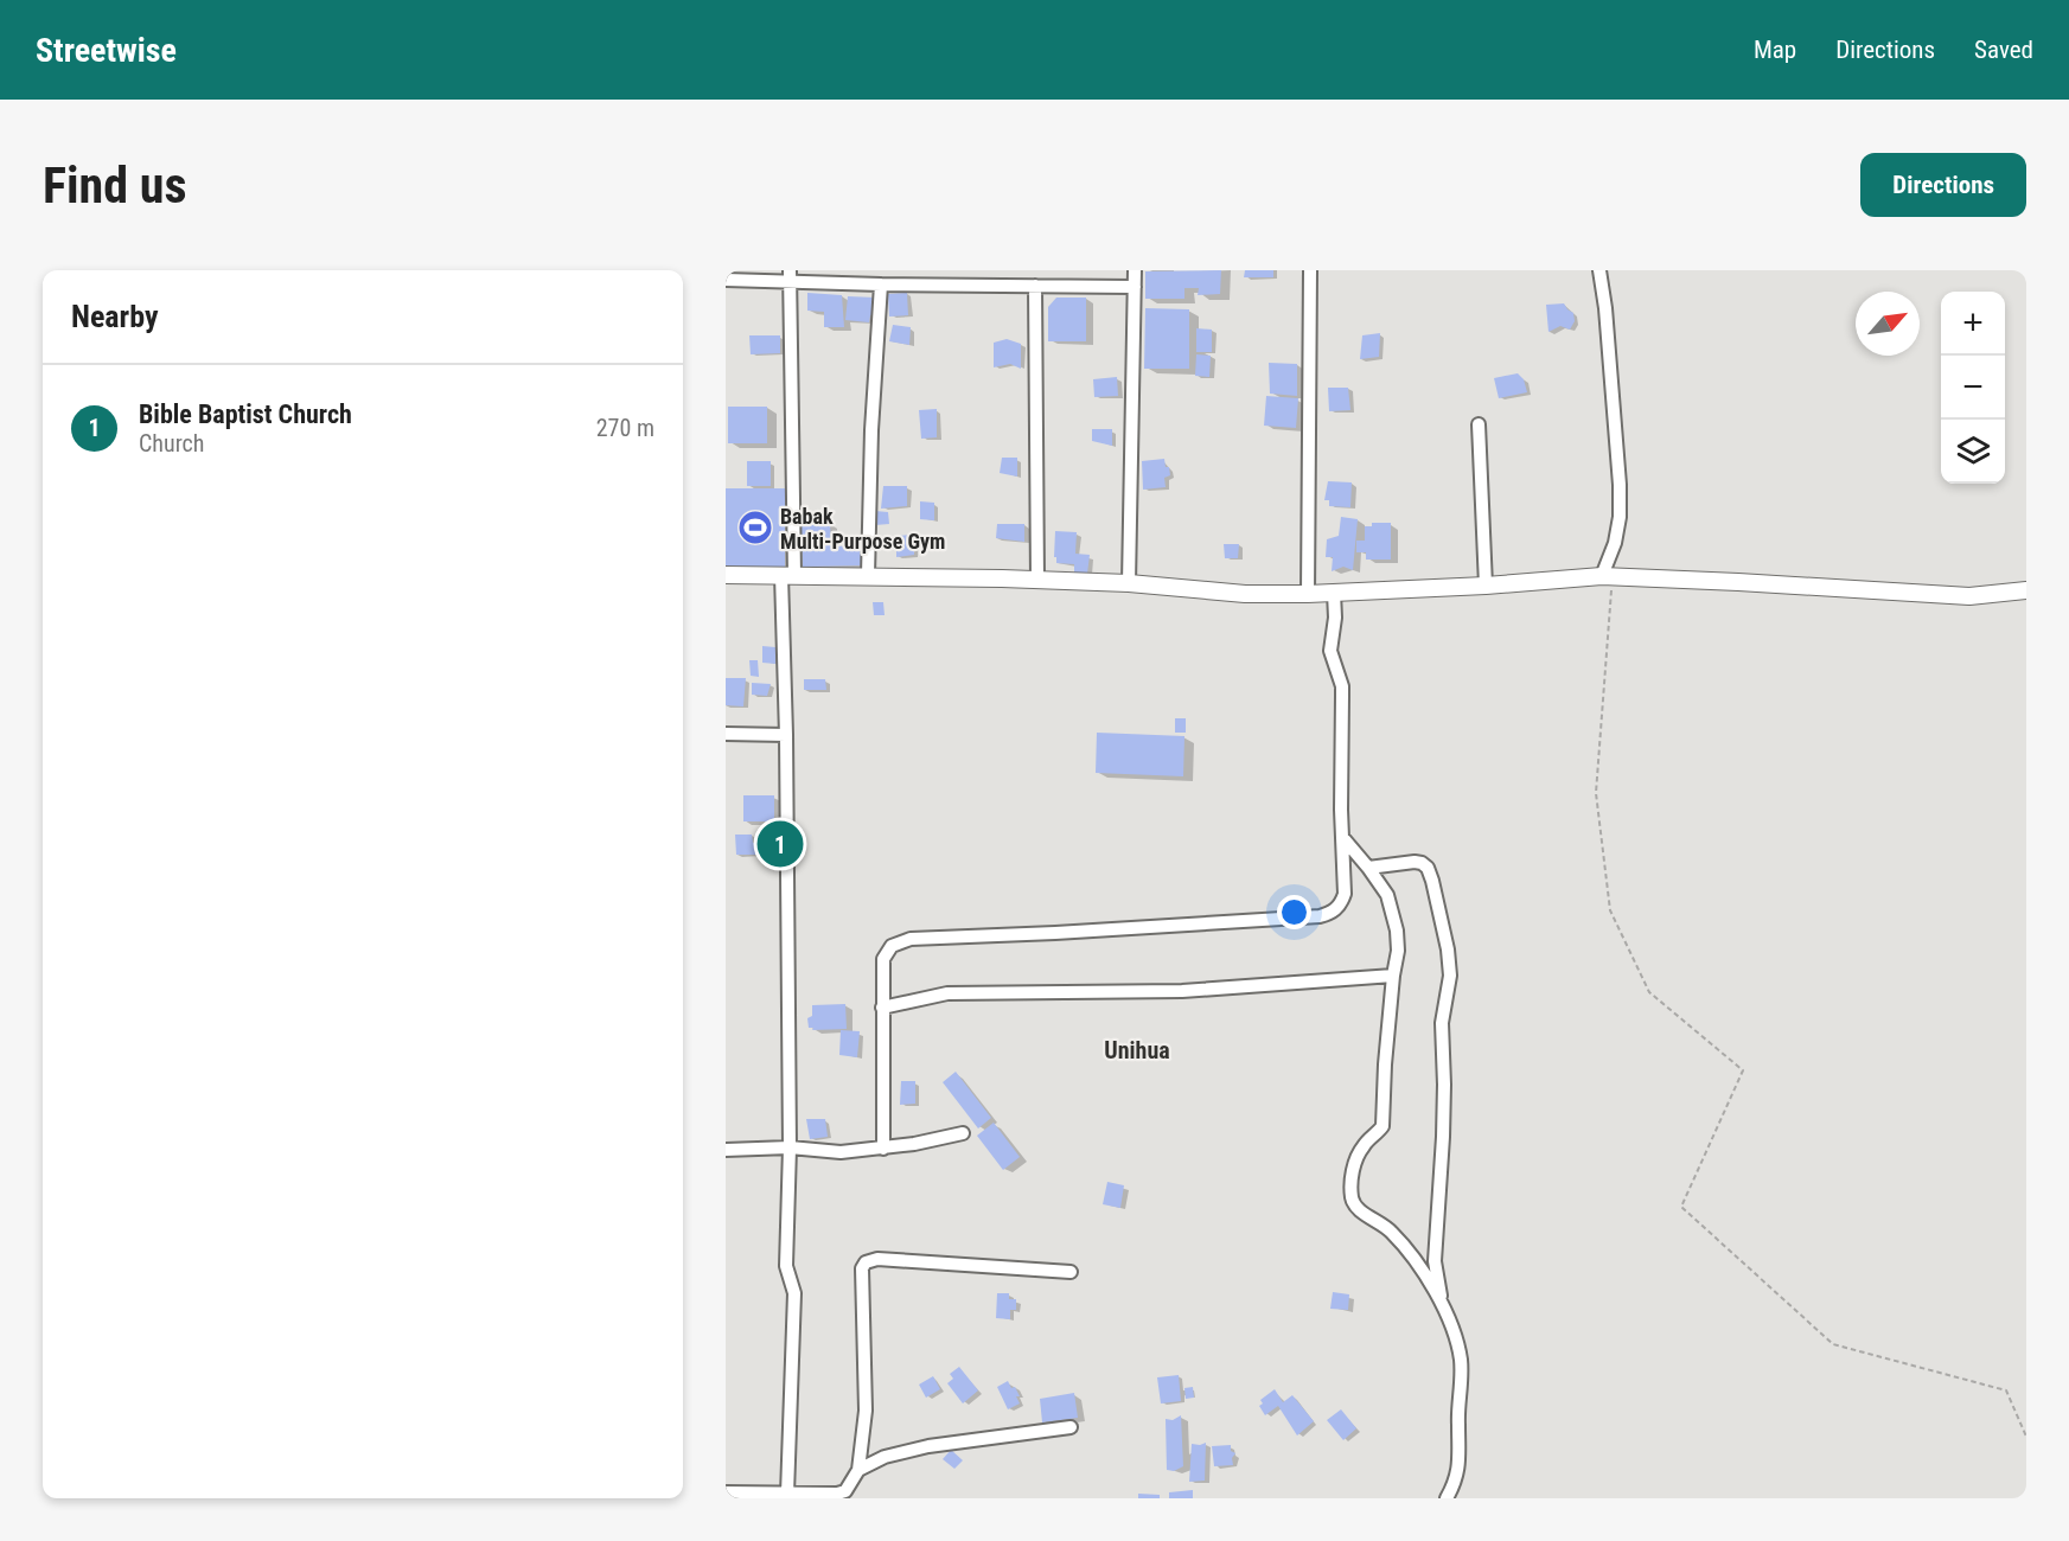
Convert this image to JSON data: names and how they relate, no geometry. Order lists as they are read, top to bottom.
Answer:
{
  "districts": ["Unihua"],
  "places": {
    "sports": ["Babak Multi-Purpose Gym"]
  },
  "north": "top right",
  "page": {
    "header": "Streetwise",
    "nav": ["Map", "Directions", "Saved"],
    "buttons": "Directions",
    "title": "Find us",
    "heading": "Nearby",
    "map_buttons": ["+", "−"],
    "list": [
      {
        "mark": "1",
        "name": "Bible Baptist Church",
        "note": "Church",
        "value": "270 m"
      }
    ],
    "pins": "1"
  }
}
